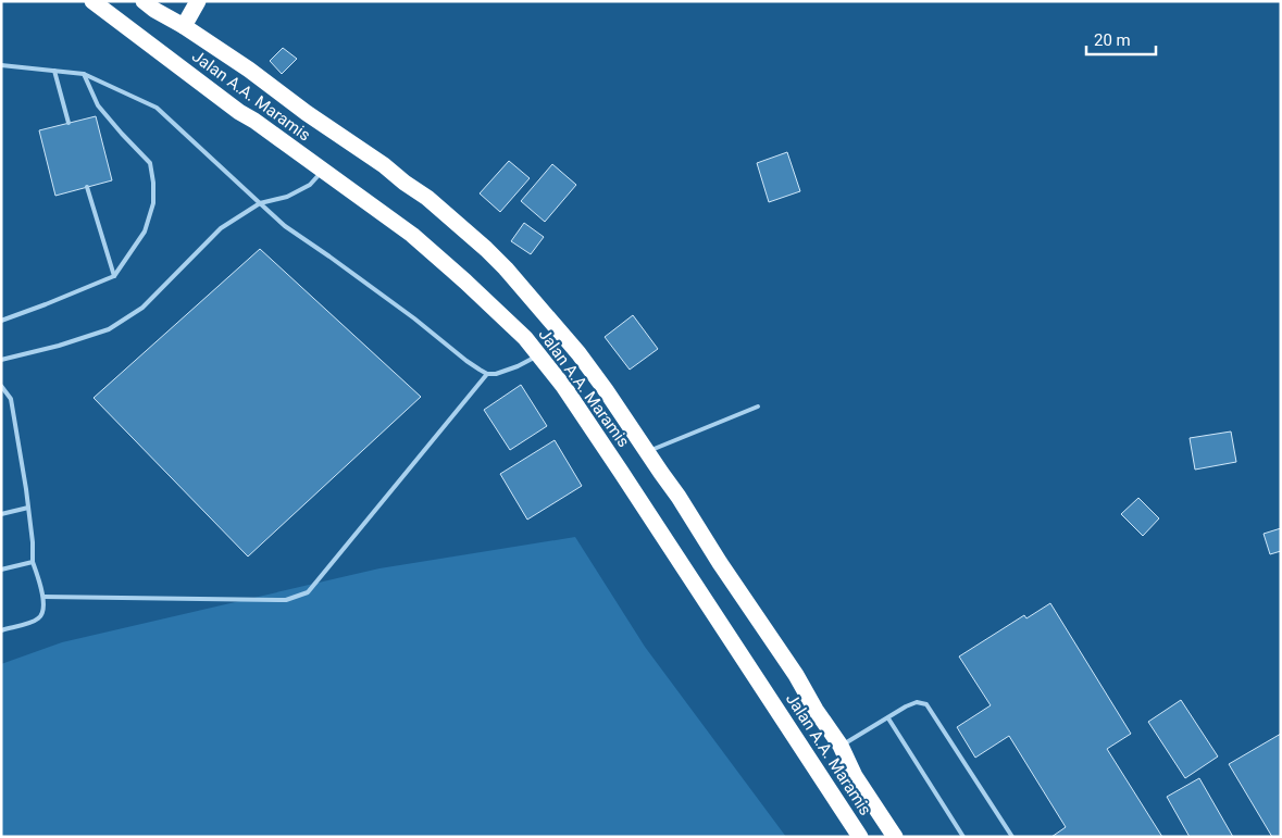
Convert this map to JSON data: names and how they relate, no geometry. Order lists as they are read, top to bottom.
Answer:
{
  "streets": {
    "highway": ["Jalan A.A. Maramis"]
  },
  "scale_bar": "20 m"
}
